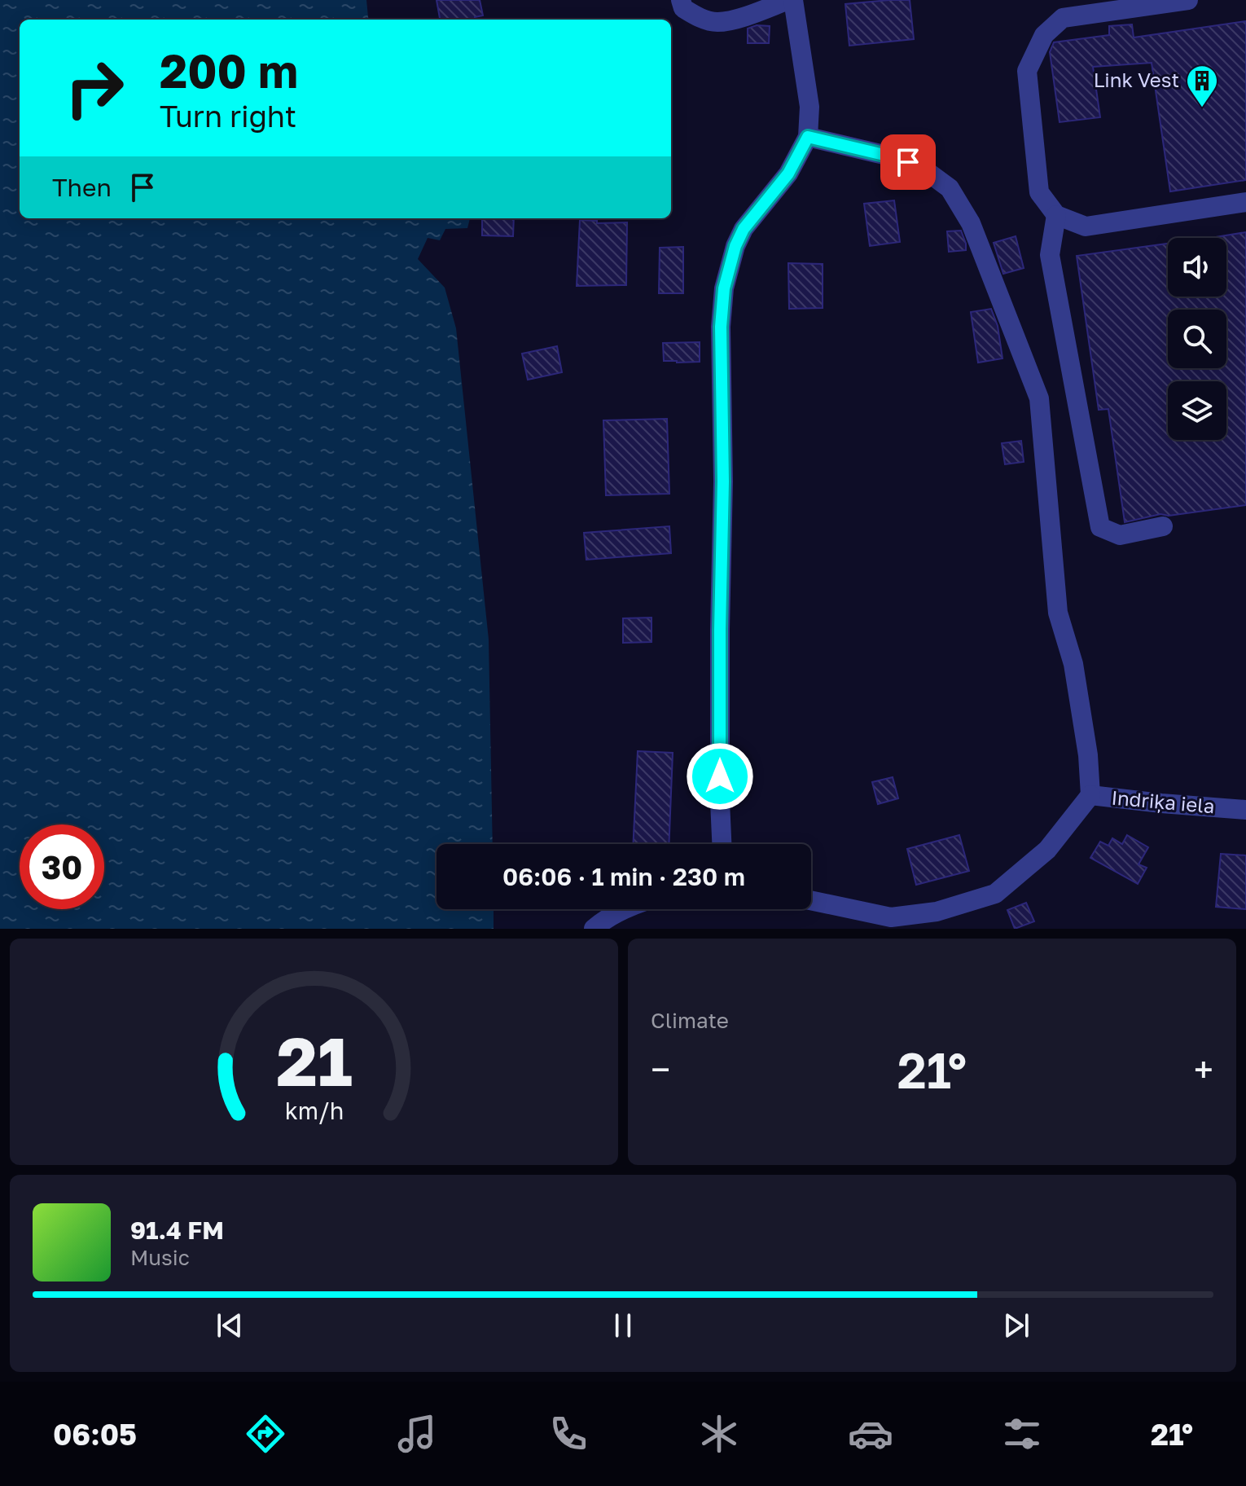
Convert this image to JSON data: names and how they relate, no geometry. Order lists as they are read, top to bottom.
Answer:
{
  "streets": {
    "street": ["Indriķa iela"]
  },
  "places": {
    "building": ["Link Vest"]
  },
  "page": {
    "turn": ["200 m", "Turn right"],
    "then": "Then",
    "limit": "30",
    "trip": "06:06 · 1 min · 230 m",
    "tile": "Climate",
    "heat": ["−", "21°", "+"],
    "song": ["91.4 FM", "Music"],
    "tabs": ["06:05", "21°"],
    "gauge": ["21", "km/h"]
  }
}
